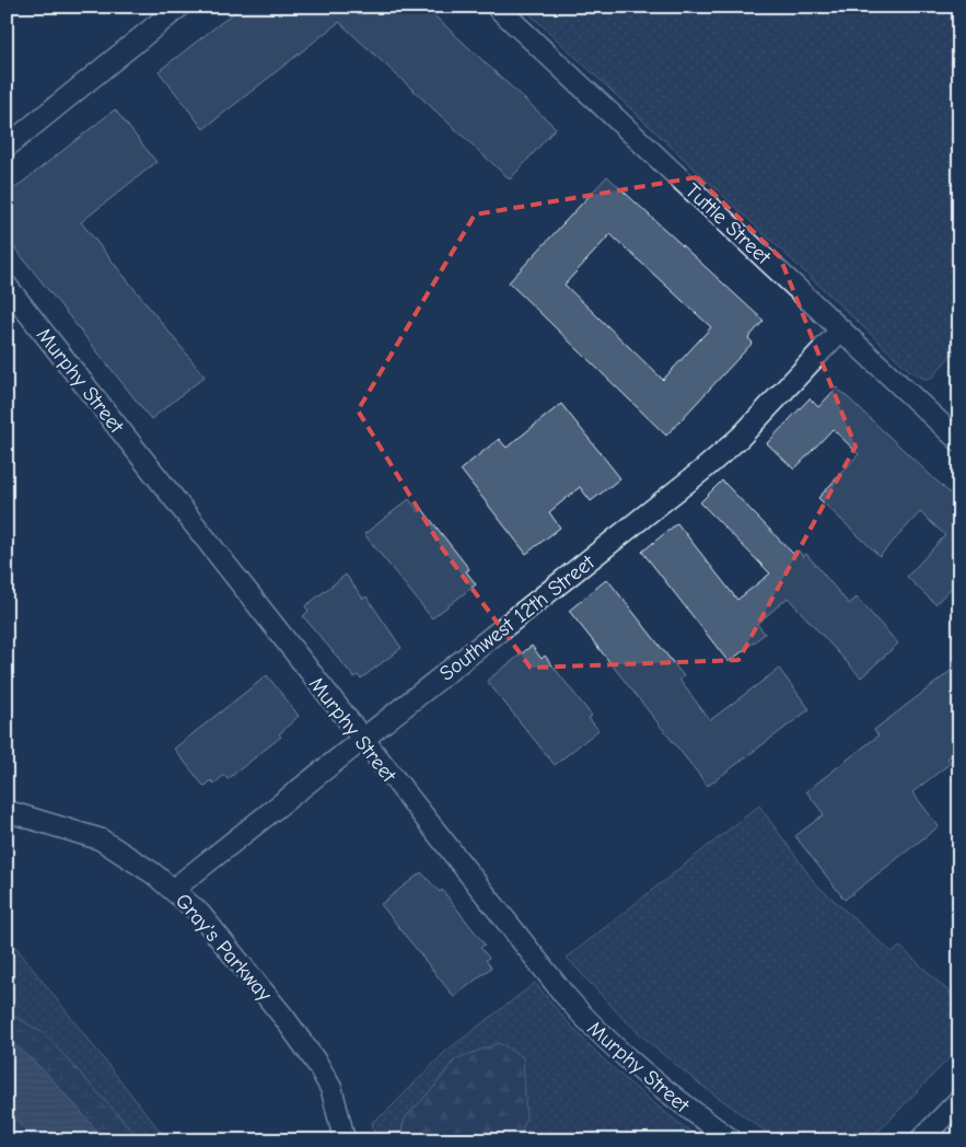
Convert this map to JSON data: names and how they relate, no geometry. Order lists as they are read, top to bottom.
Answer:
{
  "streets": {
    "street": [
      "Tuttle Street",
      "Murphy Street",
      "Southwest 12th Street",
      "Gray's Parkway"
    ]
  },
  "crossings": [
    ["Tuttle Street", "Southwest 12th Street"],
    ["Murphy Street", "Southwest 12th Street"],
    ["Southwest 12th Street", "Gray's Parkway"]
  ]
}
